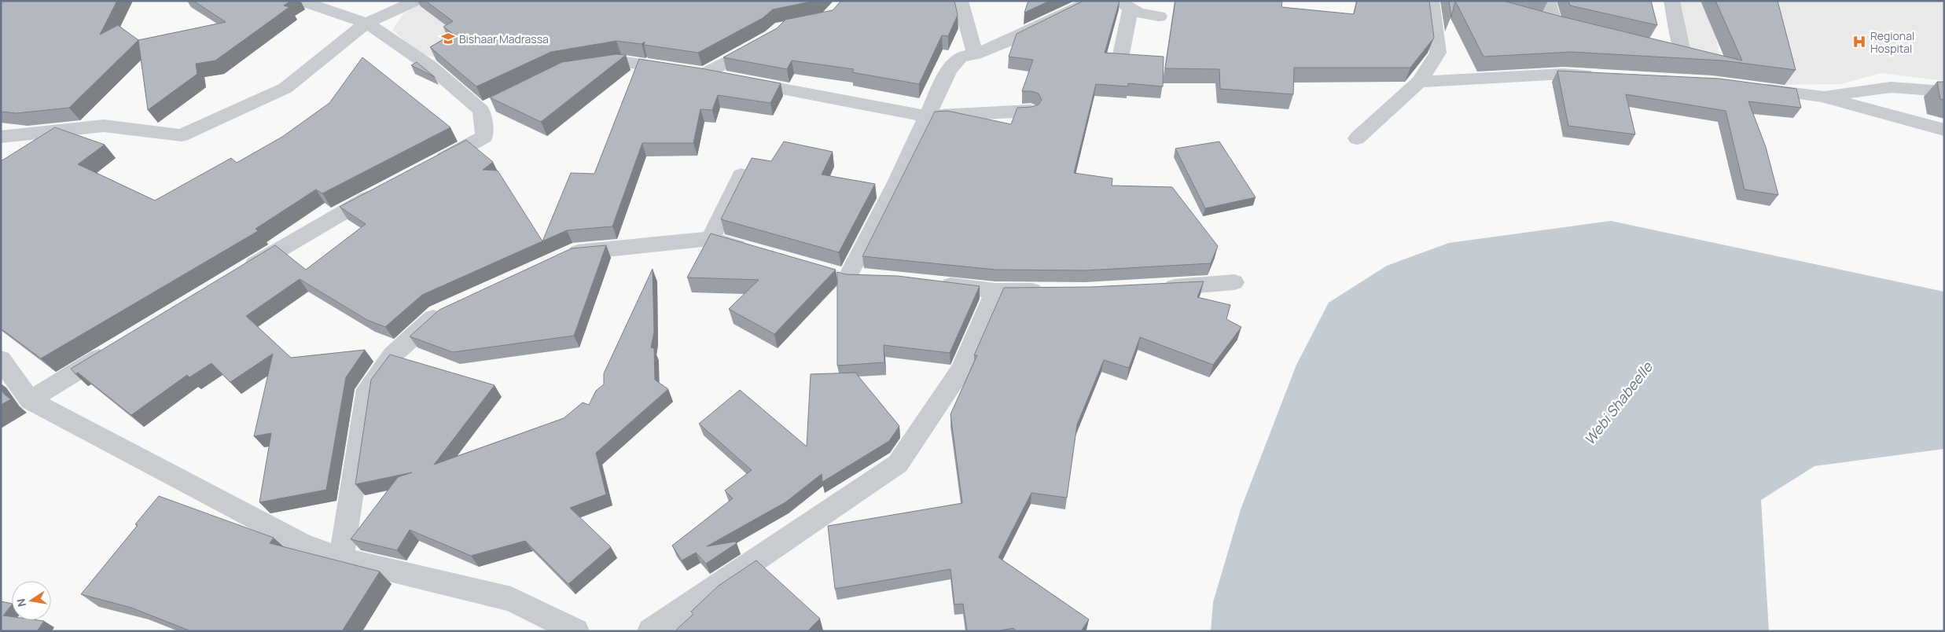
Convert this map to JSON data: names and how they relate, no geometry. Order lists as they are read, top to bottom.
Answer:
{
  "water": ["Webi Shabeelle"],
  "places": {
    "school or university": ["Bishaar Madrassa"],
    "hospital": ["Regional Hospital"]
  },
  "north": "left"
}
